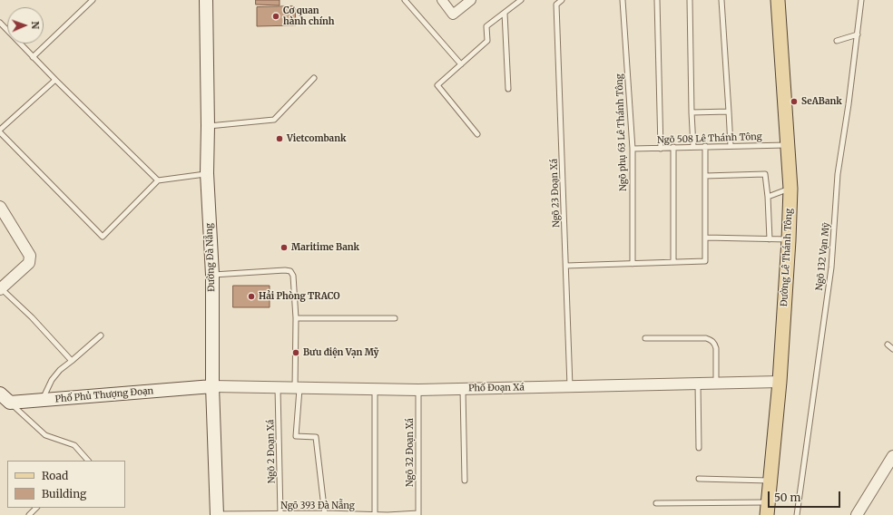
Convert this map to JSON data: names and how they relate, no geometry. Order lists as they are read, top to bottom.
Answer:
{
  "streets": {
    "main road": ["Đường Đà Nẵng", "Đường Lê Thánh Tông", "Phố Phủ Thượng Đoạn"],
    "street": ["Phố Đoạn Xá"],
    "lane": [
      "Ngõ phụ 63 Lê Thánh Tông",
      "Ngõ 508 Lê Thánh Tông",
      "Ngõ 23 Đoạn Xá",
      "Ngõ 132 Vạn Mỹ",
      "Ngõ 2 Đoạn Xá",
      "Ngõ 32 Đoạn Xá",
      "Ngõ 393 Đà Nẵng"
    ]
  },
  "crossings": [
    ["Ngõ phụ 63 Lê Thánh Tông", "Ngõ 508 Lê Thánh Tông"],
    ["Ngõ 508 Lê Thánh Tông", "Đường Lê Thánh Tông"],
    ["Ngõ 23 Đoạn Xá", "Phố Đoạn Xá"],
    ["Đường Đà Nẵng", "Phố Đoạn Xá"],
    ["Đường Đà Nẵng", "Phố Phủ Thượng Đoạn"],
    ["Đường Đà Nẵng", "Ngõ 393 Đà Nẵng"],
    ["Đường Lê Thánh Tông", "Phố Đoạn Xá"],
    ["Phố Đoạn Xá", "Phố Phủ Thượng Đoạn"],
    ["Phố Đoạn Xá", "Ngõ 2 Đoạn Xá"],
    ["Phố Đoạn Xá", "Ngõ 32 Đoạn Xá"],
    ["Ngõ 2 Đoạn Xá", "Ngõ 393 Đà Nẵng"],
    ["Ngõ 32 Đoạn Xá", "Ngõ 393 Đà Nẵng"]
  ],
  "places": [
    "Cơ quan hành chính",
    "SeABank",
    "Vietcombank",
    "Maritime Bank",
    "Hải Phòng TRACO",
    "Bưu điện Vạn Mỹ"
  ],
  "legend": ["Road", "Building"],
  "scale_bar": "50 m",
  "north": "right"
}
